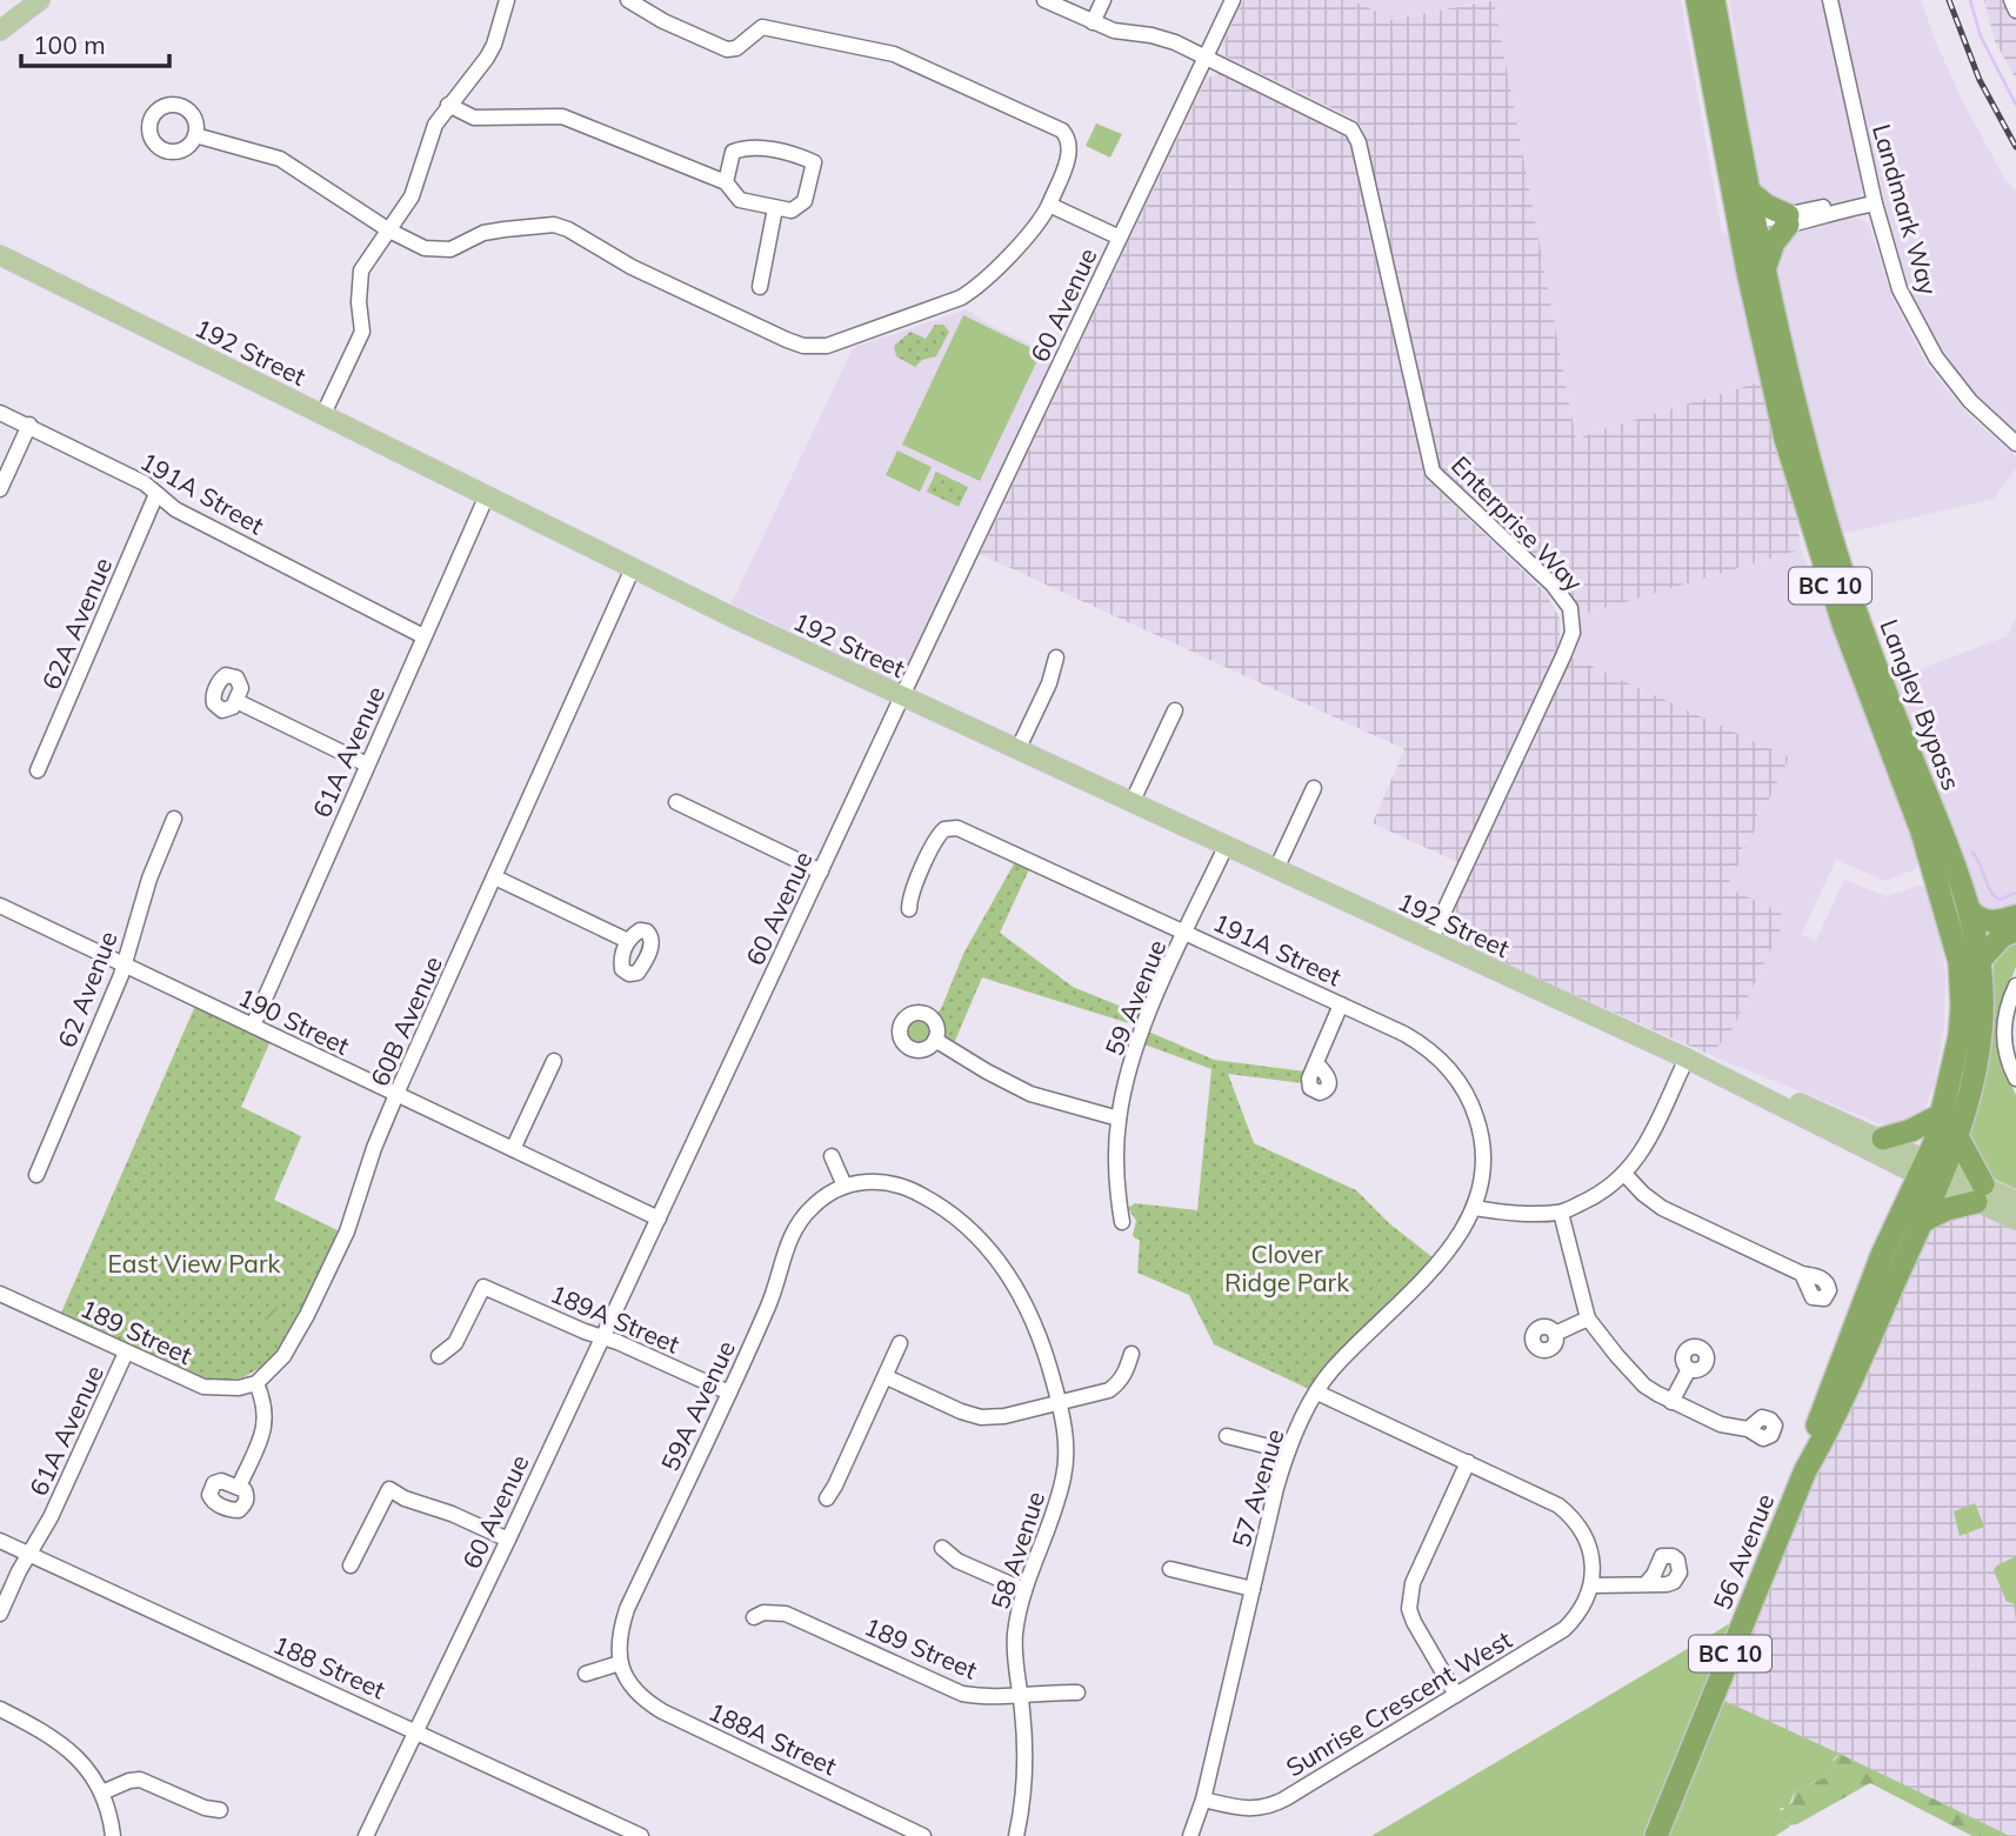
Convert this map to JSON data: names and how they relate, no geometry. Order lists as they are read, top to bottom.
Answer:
{
  "streets": {
    "highway": ["BC 10", "Langley Bypass", "56 Avenue"],
    "main road": ["192 Street"],
    "street": [
      "Landmark Way",
      "60 Avenue",
      "191A Street",
      "Enterprise Way",
      "62A Avenue",
      "61A Avenue",
      "62 Avenue",
      "59 Avenue",
      "190 Street",
      "60B Avenue",
      "189A Street",
      "189 Street",
      "59A Avenue",
      "57 Avenue",
      "58 Avenue",
      "188 Street",
      "Sunrise Crescent West",
      "188A Street"
    ]
  },
  "crossings": [
    ["60 Avenue", "192 Street"],
    ["60 Avenue", "Enterprise Way"],
    ["60 Avenue", "190 Street"],
    ["60 Avenue", "189A Street"],
    ["60 Avenue", "188 Street"],
    ["192 Street", "Enterprise Way"],
    ["192 Street", "Langley Bypass"],
    ["192 Street", "61A Avenue"],
    ["192 Street", "59 Avenue"],
    ["192 Street", "60B Avenue"],
    ["192 Street", "56 Avenue"],
    ["191A Street", "62A Avenue"],
    ["191A Street", "61A Avenue"],
    ["191A Street", "59 Avenue"],
    ["191A Street", "57 Avenue"],
    ["Langley Bypass", "56 Avenue"],
    ["61A Avenue", "190 Street"],
    ["61A Avenue", "189 Street"],
    ["61A Avenue", "188 Street"],
    ["62 Avenue", "190 Street"],
    ["190 Street", "60B Avenue"],
    ["60B Avenue", "189 Street"],
    ["189A Street", "59A Avenue"],
    ["189 Street", "58 Avenue"],
    ["59A Avenue", "58 Avenue"],
    ["59A Avenue", "188A Street"],
    ["57 Avenue", "Sunrise Crescent West"]
  ],
  "parks": ["Clover Ridge Park", "East View Park"],
  "scale_bar": "100 m"
}
